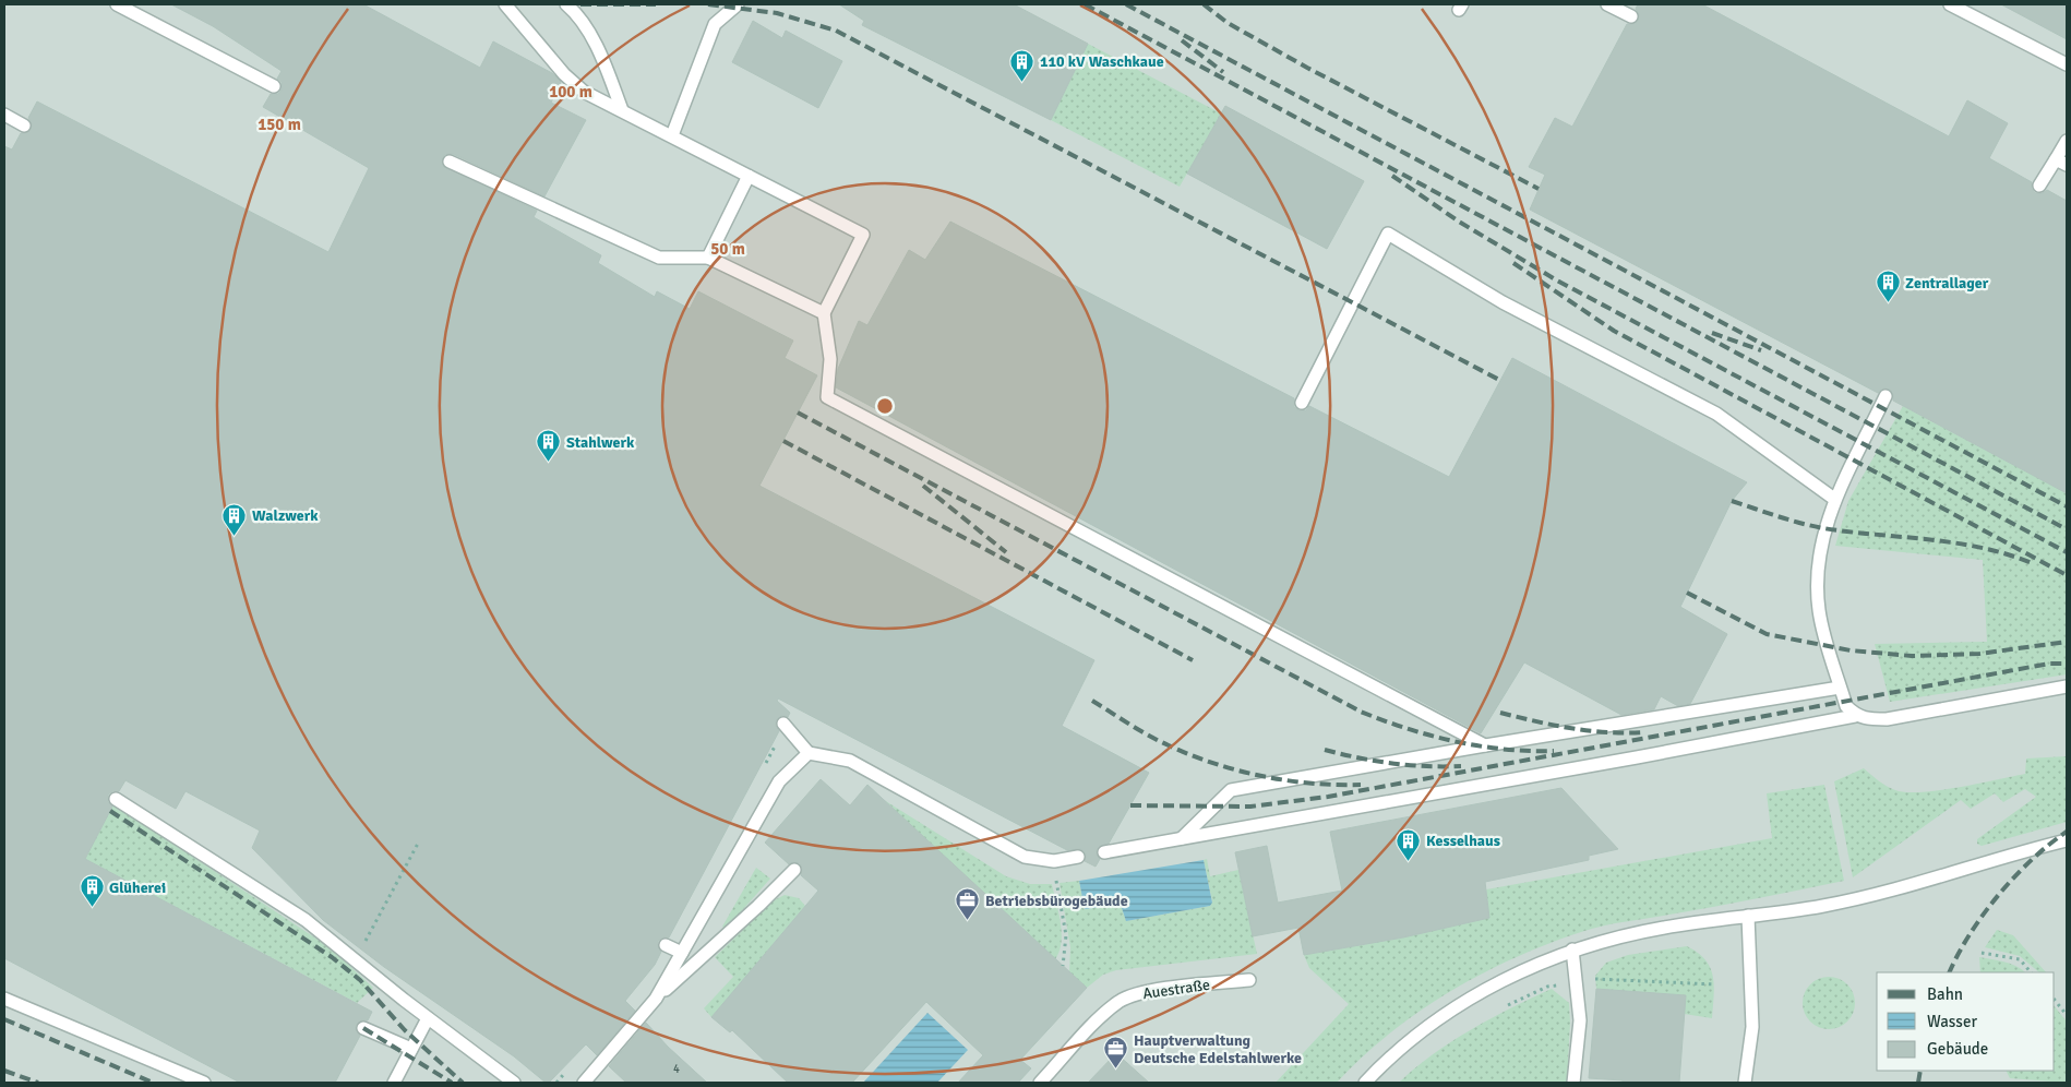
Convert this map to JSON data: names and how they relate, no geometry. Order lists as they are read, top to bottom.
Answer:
{
  "streets": {
    "lane": ["Auestraße"]
  },
  "places": {
    "building": [
      "110 kV Waschkaue",
      "Zentrallager",
      "Stahlwerk",
      "Walzwerk",
      "Kesselhaus",
      "Glüherei"
    ],
    "office": ["Betriebsbürogebäude", "Hauptverwaltung Deutsche Edelstahlwerke"]
  },
  "house_numbers": ["4"],
  "legend": ["Bahn", "Wasser", "Gebäude"],
  "rings": ["100 m", "150 m", "50 m"]
}
